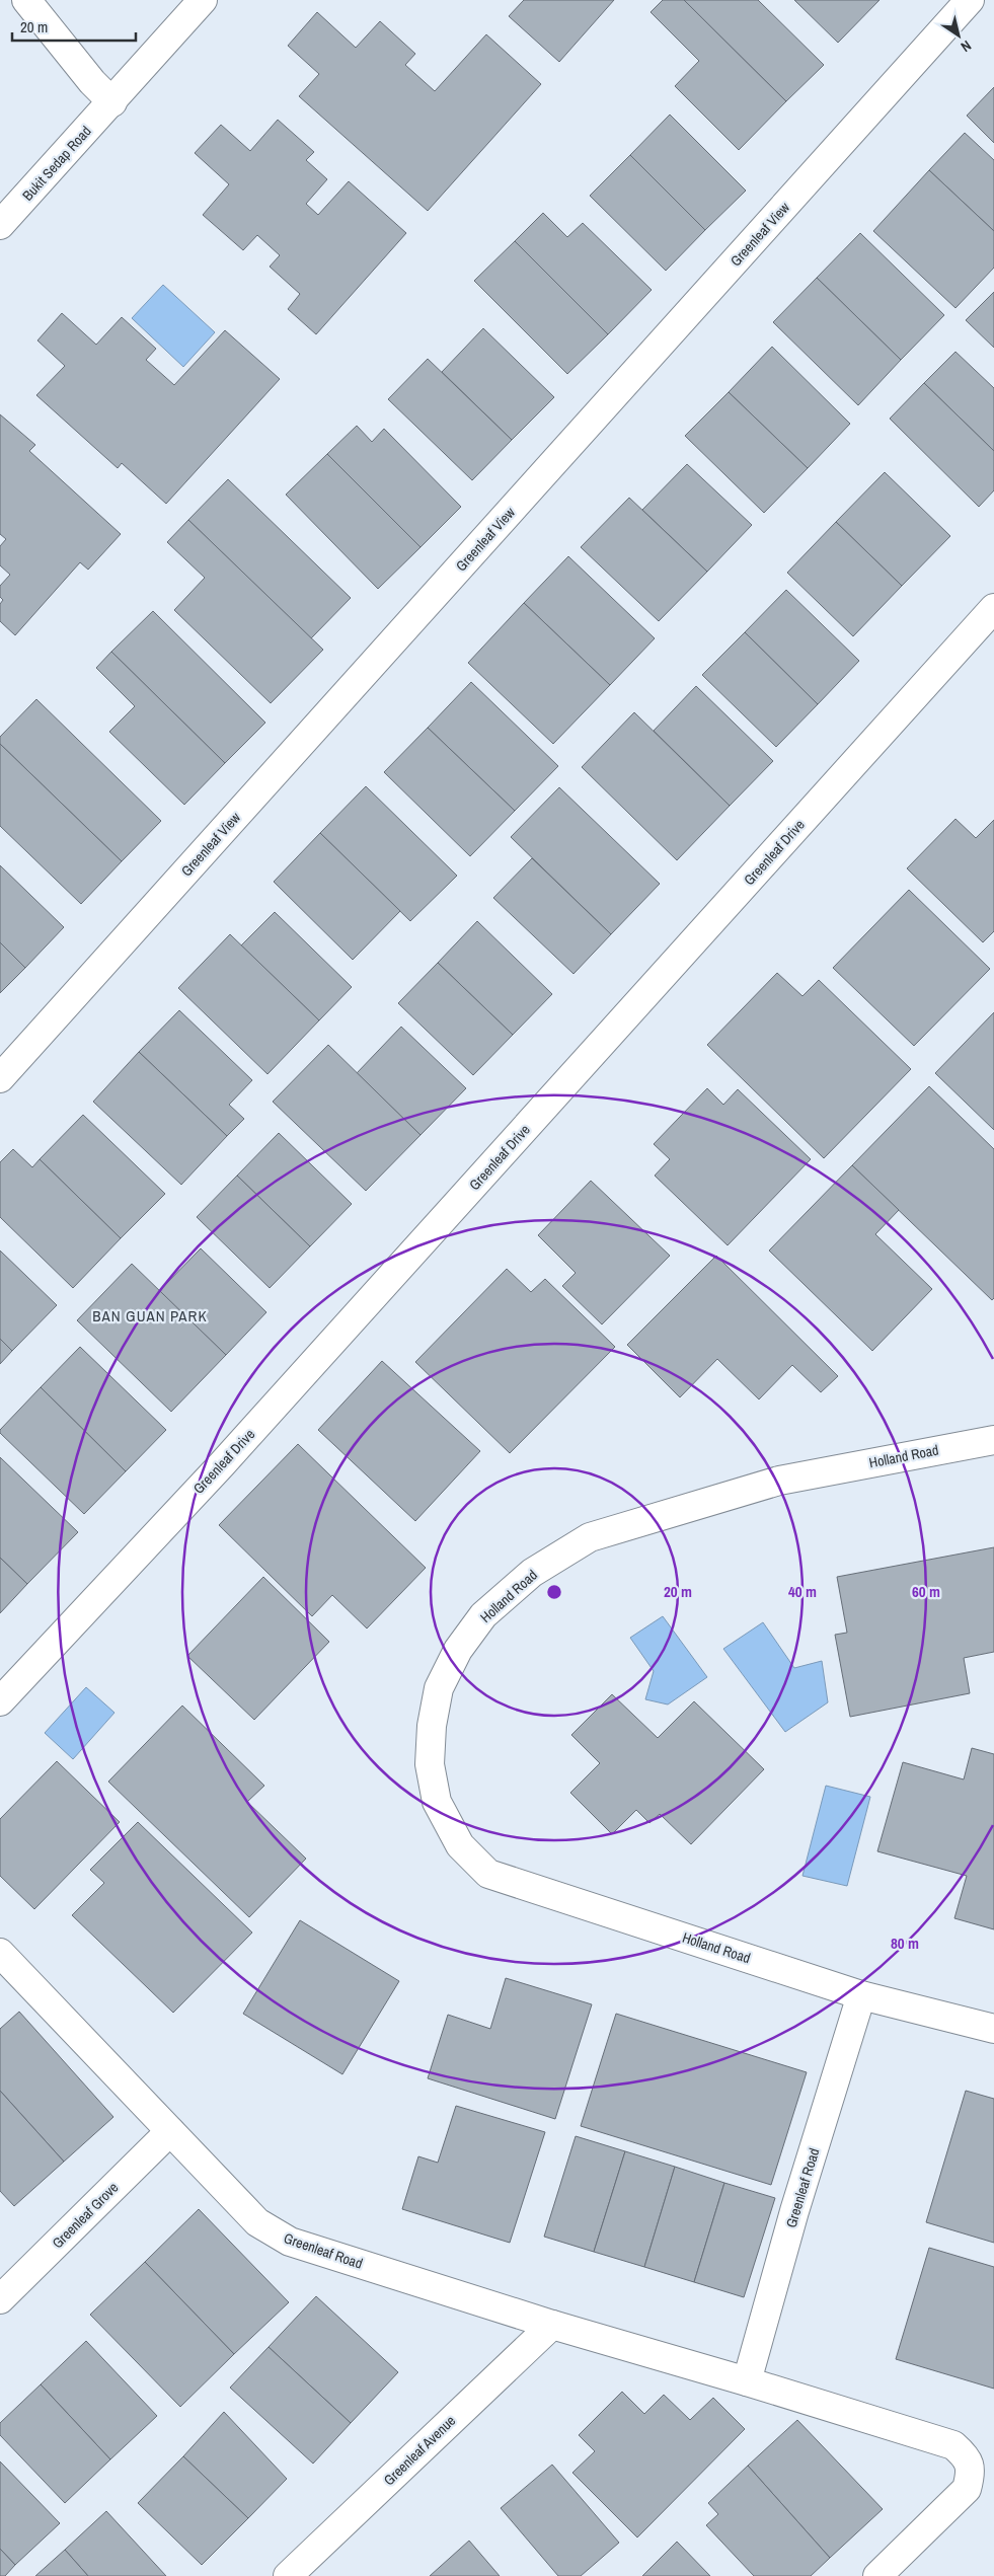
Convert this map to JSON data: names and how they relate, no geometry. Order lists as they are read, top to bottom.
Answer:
{
  "streets": {
    "street": [
      "Bukit Sedap Road",
      "Greenleaf View",
      "Greenleaf Drive",
      "Holland Road",
      "Greenleaf Road",
      "Greenleaf Grove",
      "Greenleaf Avenue"
    ]
  },
  "crossings": [
    ["Holland Road", "Greenleaf Road"],
    ["Greenleaf Road", "Greenleaf Grove"],
    ["Greenleaf Road", "Greenleaf Avenue"]
  ],
  "districts": ["BAN GUAN PARK"],
  "scale_bar": "20 m",
  "north": "bottom right",
  "rings": [
    "20 m",
    "40 m",
    "60 m",
    "80 m"
  ]
}
